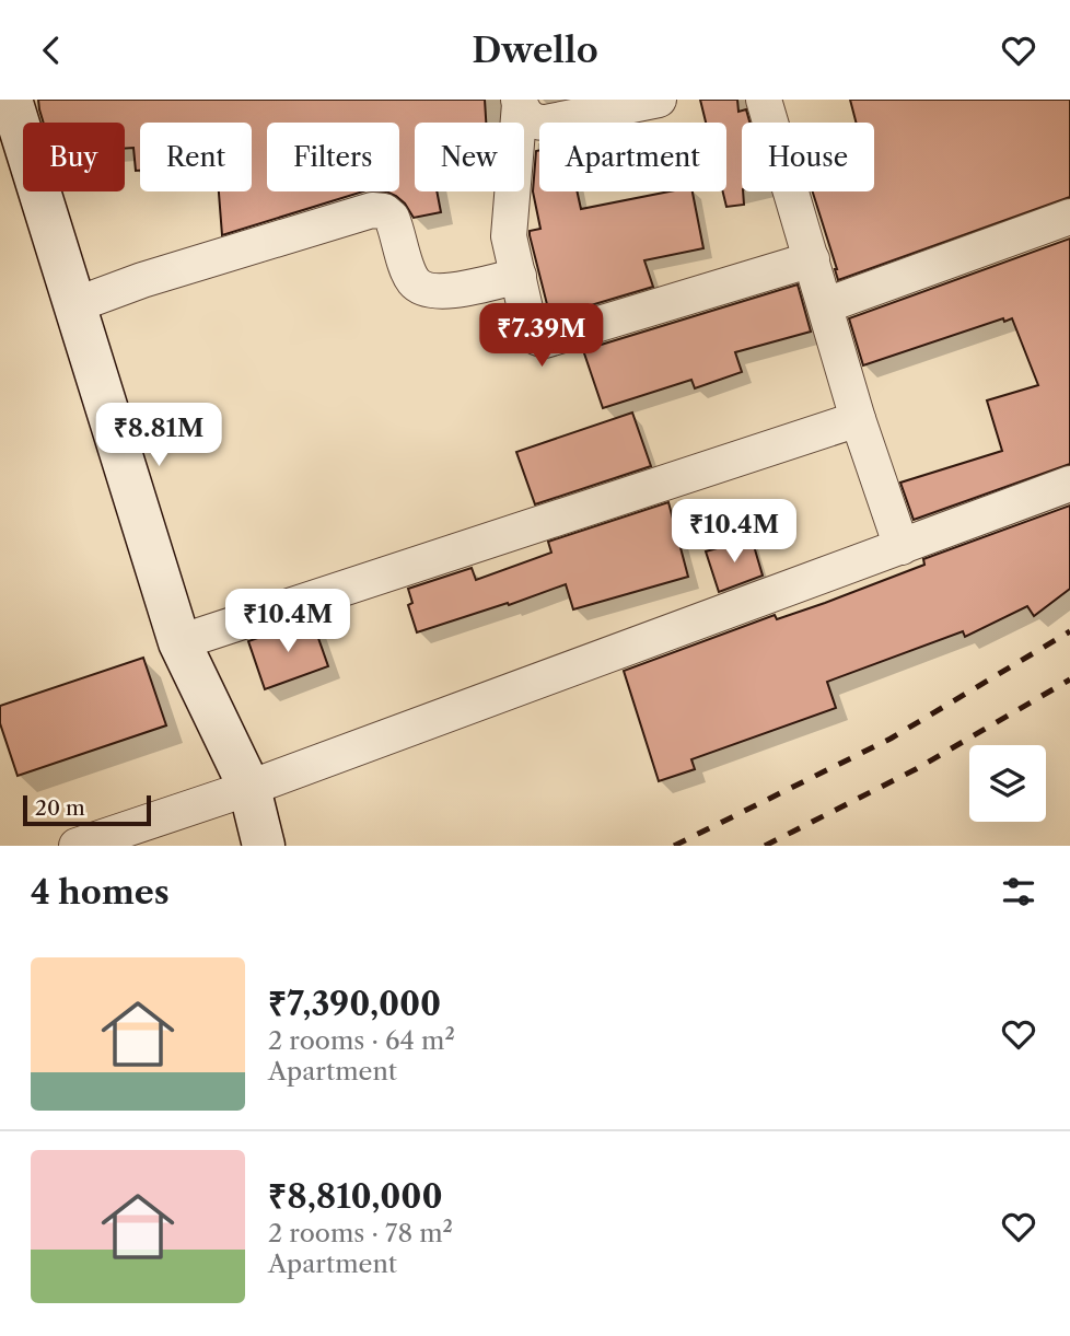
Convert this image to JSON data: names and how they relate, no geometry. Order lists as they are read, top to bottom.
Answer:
{
  "scale_bar": "20 m",
  "page": {
    "header": "Dwello",
    "chip": [
      "Buy",
      "Rent",
      "Filters",
      "New",
      "Apartment",
      "House"
    ],
    "price": [
      "₹7.39M",
      "₹8.81M",
      "₹10.4M",
      "₹10.4M"
    ],
    "scale": "20 m",
    "heading": "4 homes",
    "list": [
      {
        "name": "₹7,390,000",
        "note": "2 rooms · 64 m² · Apartment"
      },
      {
        "name": "₹8,810,000",
        "note": "2 rooms · 78 m² · Apartment"
      }
    ]
  }
}
